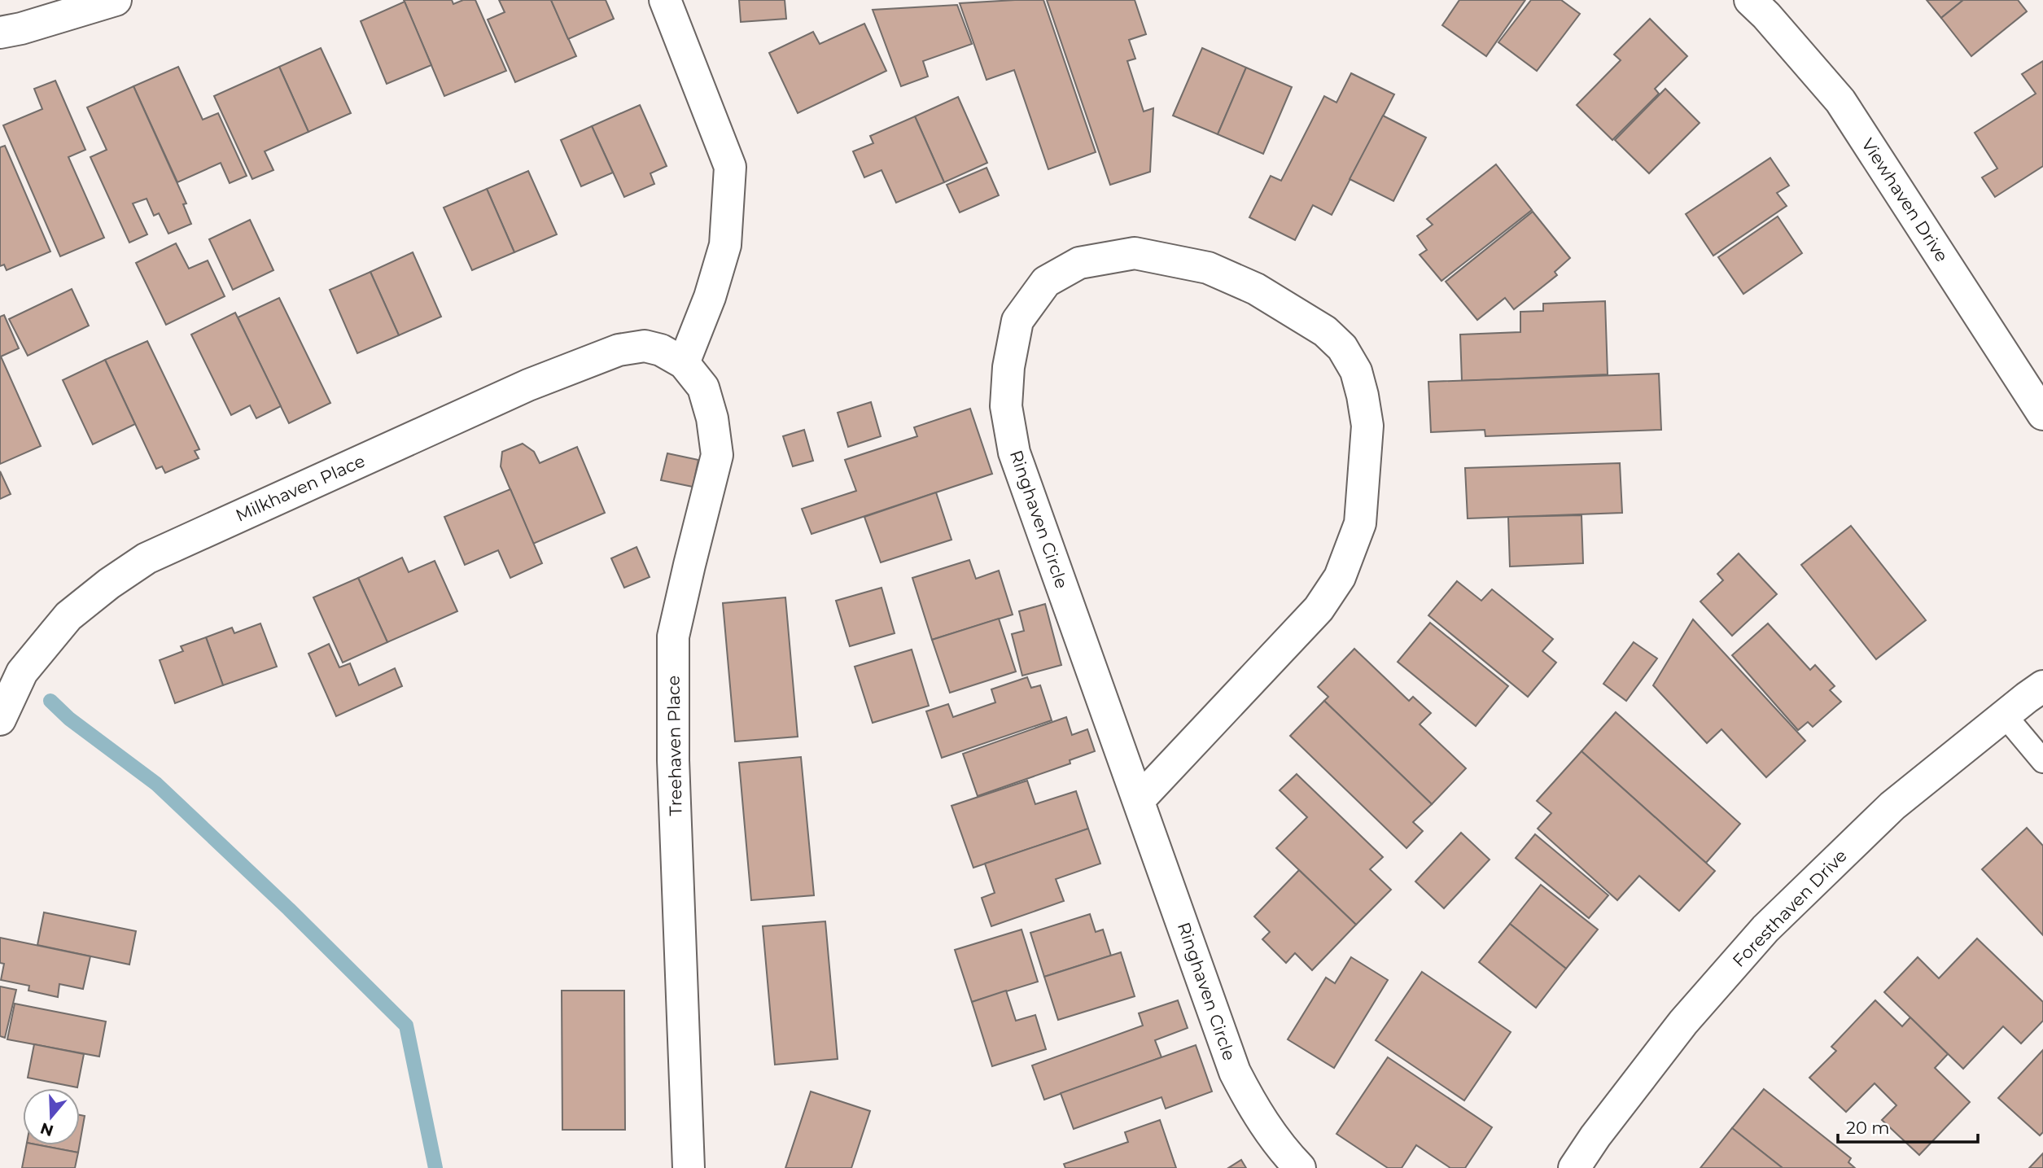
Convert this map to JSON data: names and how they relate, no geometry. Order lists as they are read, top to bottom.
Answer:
{
  "streets": {
    "street": [
      "Viewhaven Drive",
      "Milkhaven Place",
      "Ringhaven Circle",
      "Treehaven Place",
      "Foresthaven Drive"
    ]
  },
  "crossings": [
    ["Milkhaven Place", "Treehaven Place"]
  ],
  "scale_bar": "20 m",
  "north": "bottom"
}
